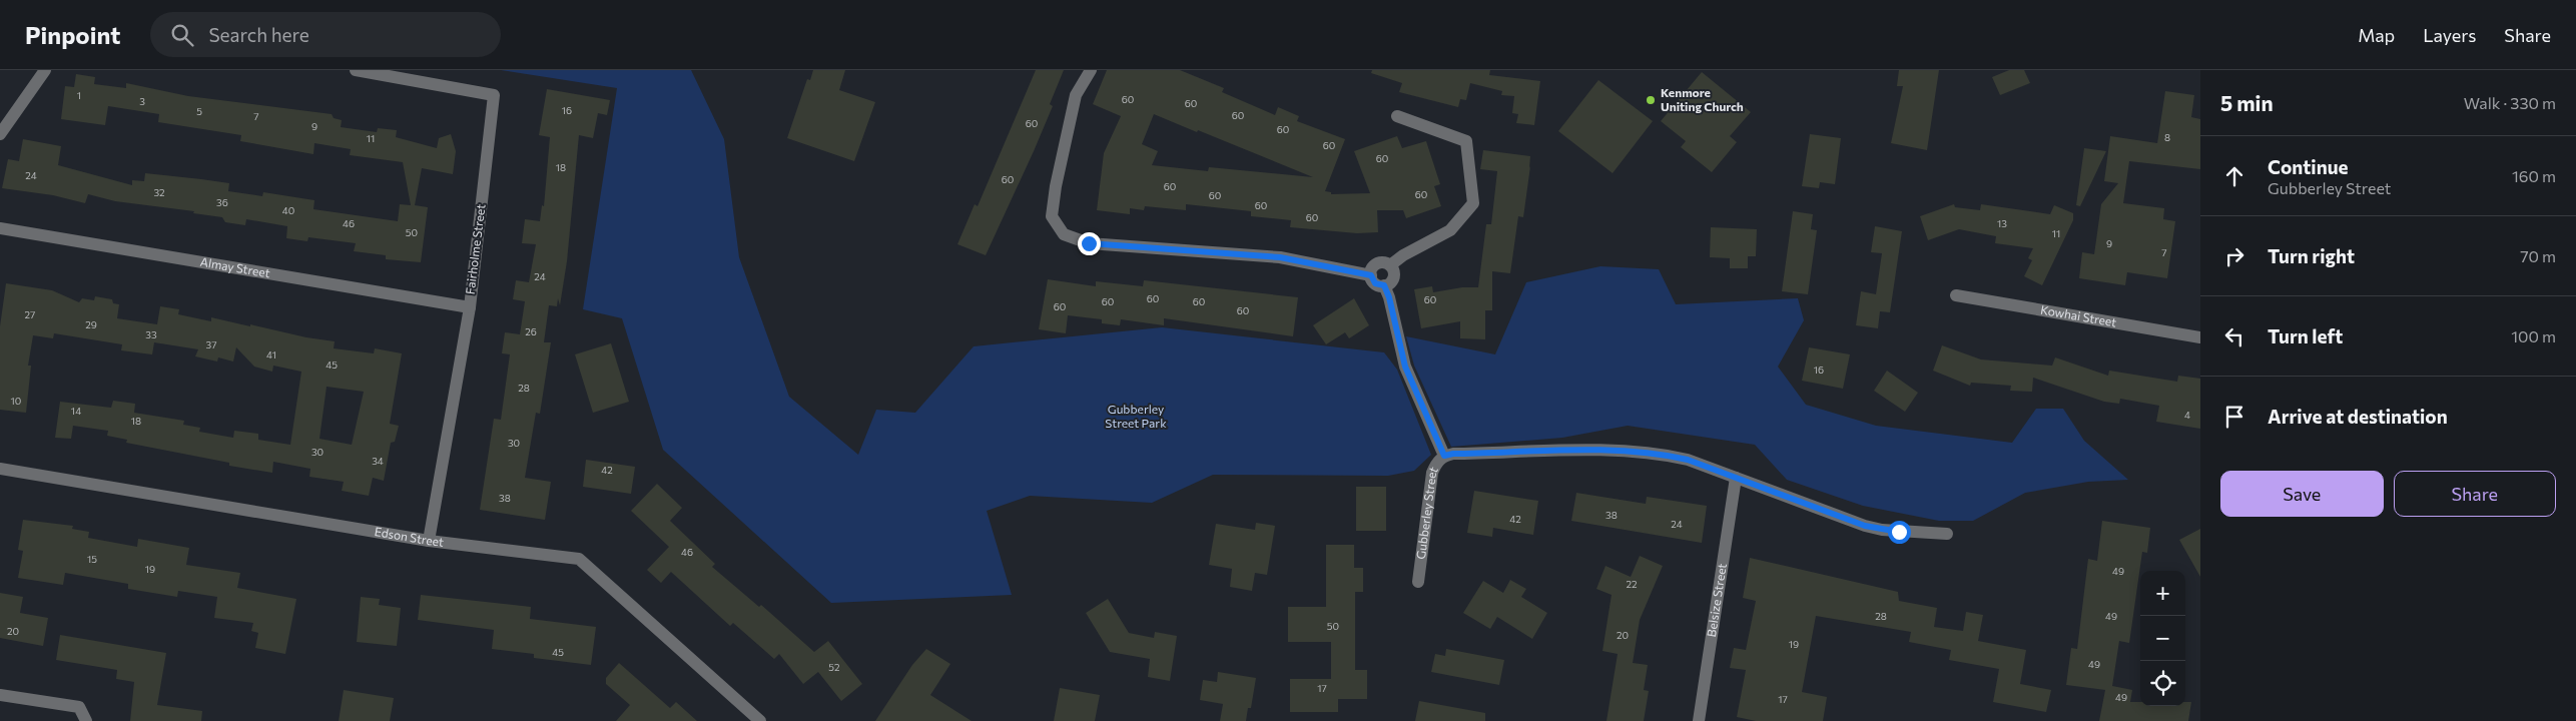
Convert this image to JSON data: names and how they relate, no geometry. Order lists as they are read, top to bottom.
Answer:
{
  "streets": {
    "street": [
      "Fairholme Street",
      "Almay Street",
      "Kowhai Street",
      "Gubberley Street",
      "Edson Street",
      "Belsize Street"
    ]
  },
  "crossings": [
    ["Fairholme Street", "Almay Street"],
    ["Fairholme Street", "Edson Street"],
    ["Gubberley Street", "Belsize Street"]
  ],
  "parks": ["Gubberley Street Park"],
  "places": ["Kenmore Uniting Church"],
  "house_numbers": [
    "1",
    "60",
    "3",
    "60",
    "16",
    "5",
    "60",
    "7",
    "60",
    "9",
    "60",
    "8",
    "11",
    "60",
    "60",
    "18",
    "24",
    "60",
    "60",
    "32",
    "60",
    "60",
    "36",
    "60",
    "40",
    "60",
    "46",
    "13",
    "50",
    "11",
    "9",
    "7",
    "24",
    "60",
    "60",
    "60",
    "60",
    "60",
    "60",
    "27",
    "29",
    "26",
    "33",
    "37",
    "41",
    "45",
    "16",
    "28",
    "10",
    "14",
    "4",
    "18",
    "30",
    "30",
    "34",
    "42",
    "38",
    "38",
    "42",
    "24",
    "46",
    "15",
    "19",
    "49",
    "22",
    "28",
    "49",
    "50",
    "20",
    "20",
    "19",
    "45",
    "49",
    "52",
    "17",
    "49",
    "17"
  ],
  "page": {
    "header": "Pinpoint",
    "search": "Search here",
    "nav": ["Map", "Layers", "Share"],
    "heading": ["5 min", "Walk · 330 m"],
    "list": [
      ["Continue", "Gubberley Street", "160 m"],
      ["Turn right", "70 m"],
      ["Turn left", "100 m"],
      "Arrive at destination"
    ],
    "buttons": ["Save", "Share"],
    "map_buttons": ["+", "−"]
  }
}
